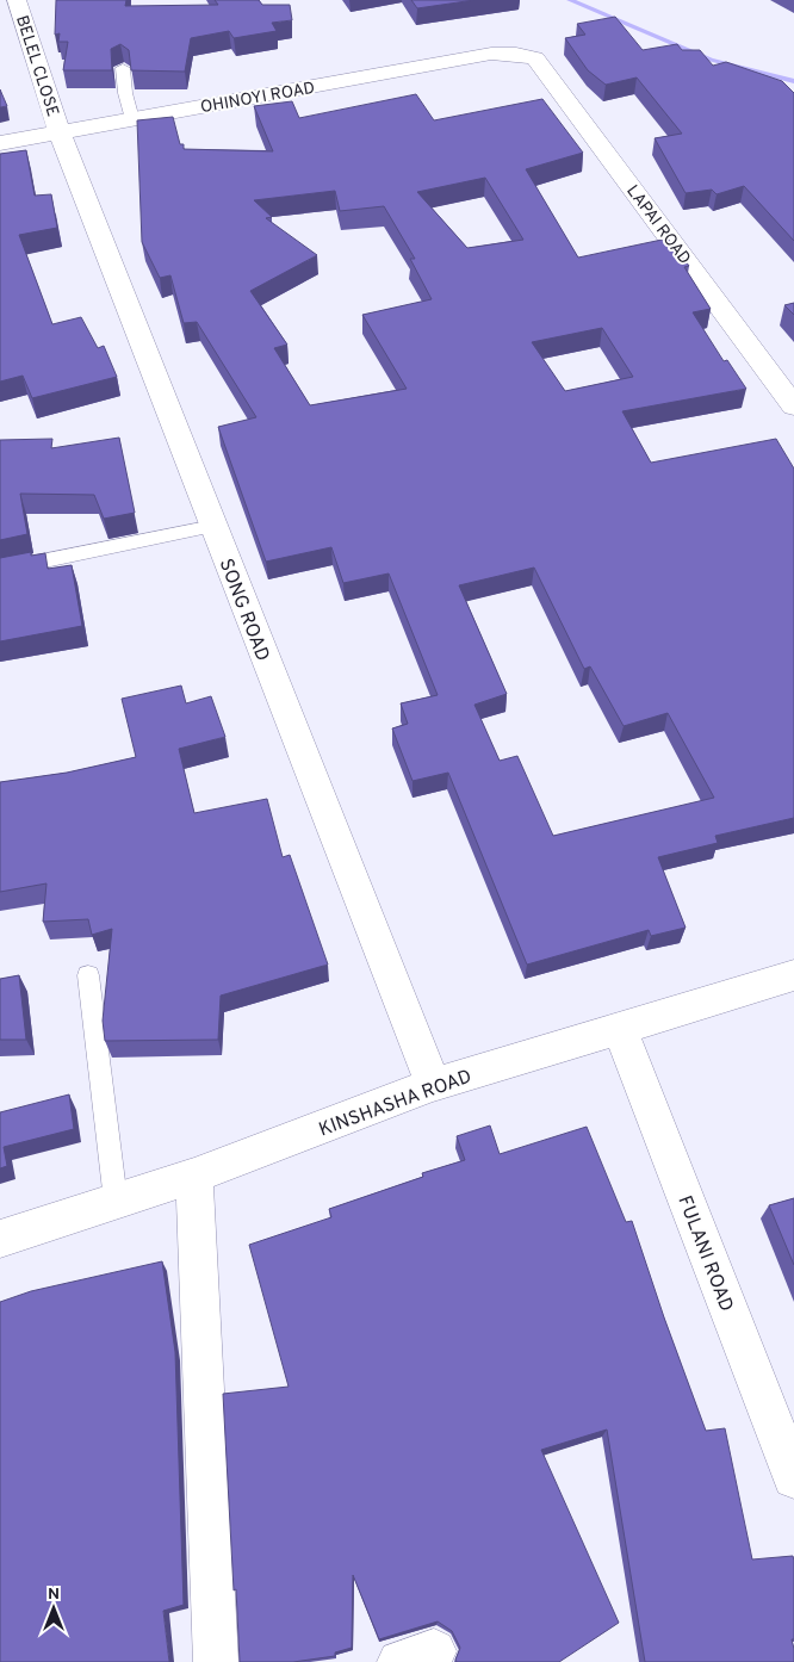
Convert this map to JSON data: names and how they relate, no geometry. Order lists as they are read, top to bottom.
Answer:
{
  "streets": {
    "street": [
      "BELEL CLOSE",
      "OHINOYI ROAD",
      "LAPAI ROAD",
      "SONG ROAD",
      "KINSHASHA ROAD",
      "FULANI ROAD"
    ]
  },
  "crossings": [
    ["BELEL CLOSE", "OHINOYI ROAD"],
    ["BELEL CLOSE", "SONG ROAD"],
    ["OHINOYI ROAD", "LAPAI ROAD"],
    ["OHINOYI ROAD", "SONG ROAD"],
    ["SONG ROAD", "KINSHASHA ROAD"],
    ["KINSHASHA ROAD", "FULANI ROAD"]
  ],
  "north": "top"
}
